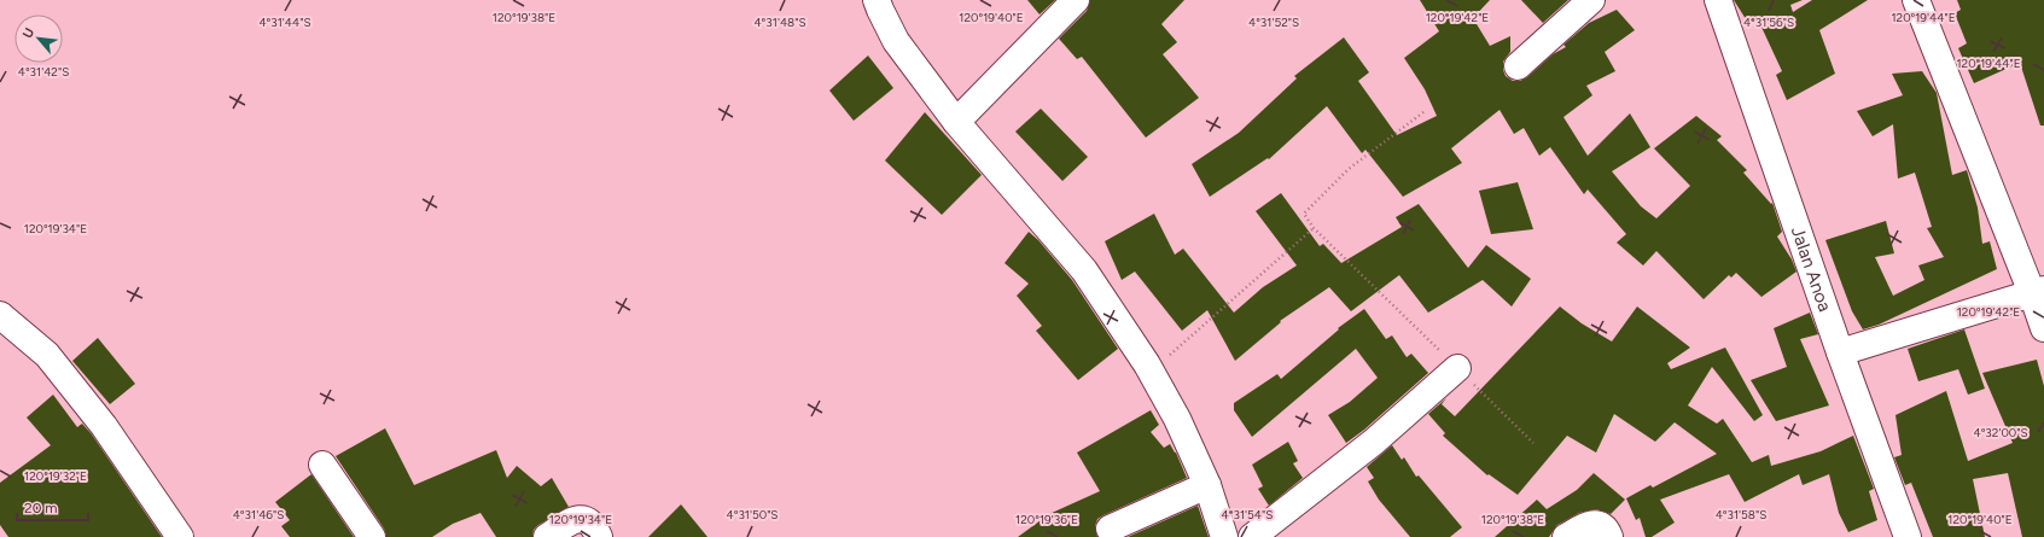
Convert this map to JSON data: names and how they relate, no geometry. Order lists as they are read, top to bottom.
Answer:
{
  "streets": {
    "street": ["Jalan Anoa"]
  },
  "scale_bar": "20 m",
  "north": "top left",
  "coordinates": [
    "120°19'38\"E",
    "120°19'40\"E",
    "120°19'42\"E",
    "120°19'44\"E",
    "4°31'52\"S",
    "4°31'56\"S",
    "4°31'44\"S",
    "4°31'48\"S",
    "4°31'42\"S",
    "120°19'34\"E",
    "4°32'00\"S",
    "120°19'32\"E",
    "4°31'46\"S",
    "4°31'50\"S",
    "4°31'54\"S",
    "4°31'58\"S",
    "120°19'36\"E"
  ]
}
